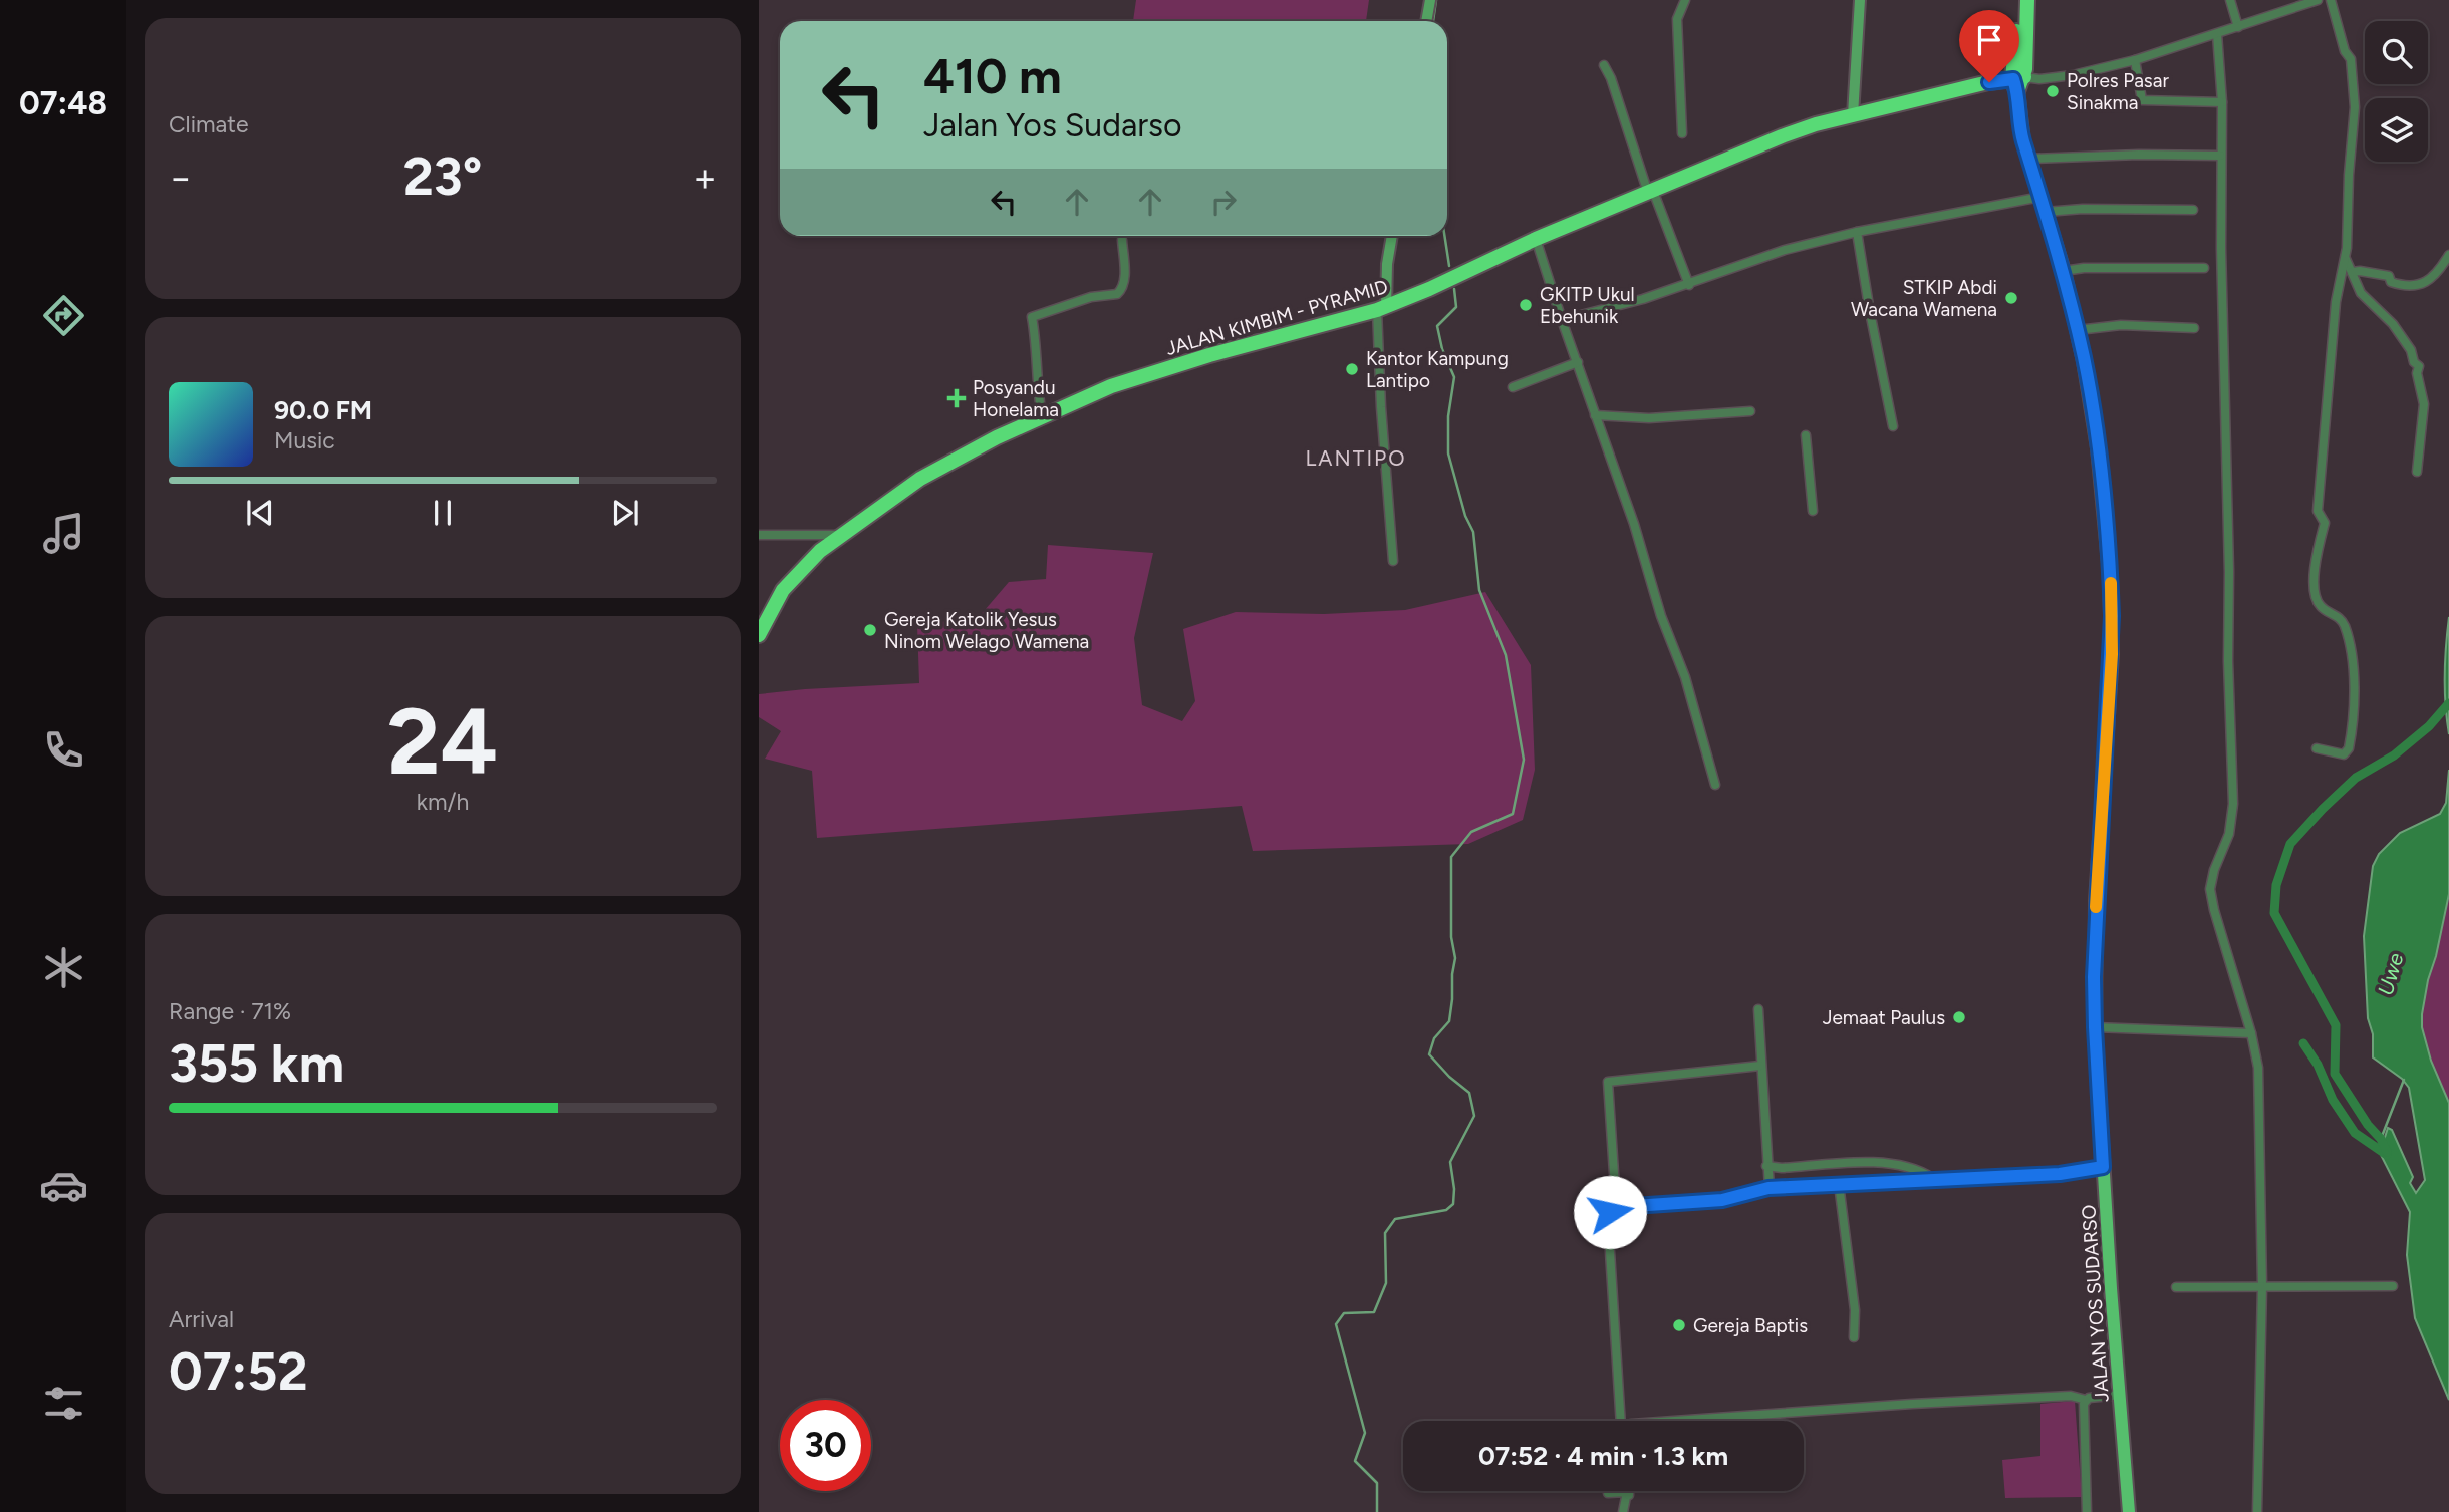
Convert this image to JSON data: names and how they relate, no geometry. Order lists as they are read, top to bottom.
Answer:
{
  "streets": {
    "highway": ["JALAN KIMBIM - PYRAMID", "JALAN YOS SUDARSO"]
  },
  "crossings": [
    ["JALAN KIMBIM - PYRAMID", "JALAN YOS SUDARSO"]
  ],
  "districts": ["LANTIPO"],
  "water": ["Uwe"],
  "places": {
    "other": [
      "Polres Pasar Sinakma",
      "STKIP Abdi Wacana Wamena",
      "GKITP Ukul Ebehunik",
      "Kantor Kampung Lantipo",
      "Gereja Katolik Yesus Ninom Welago Wamena",
      "Jemaat Paulus",
      "Gereja Baptis"
    ],
    "health": ["Posyandu Honelama"]
  },
  "page": {
    "tabs": "07:48",
    "tile": [
      "Climate",
      ["24", "km/h"],
      ["Range · 71%", "355 km"],
      ["Arrival", "07:52"]
    ],
    "turn": ["410 m", "Jalan Yos Sudarso"],
    "heat": ["−", "23°", "+"],
    "song": ["90.0 FM", "Music"],
    "limit": "30",
    "trip": "07:52 · 4 min · 1.3 km"
  }
}
